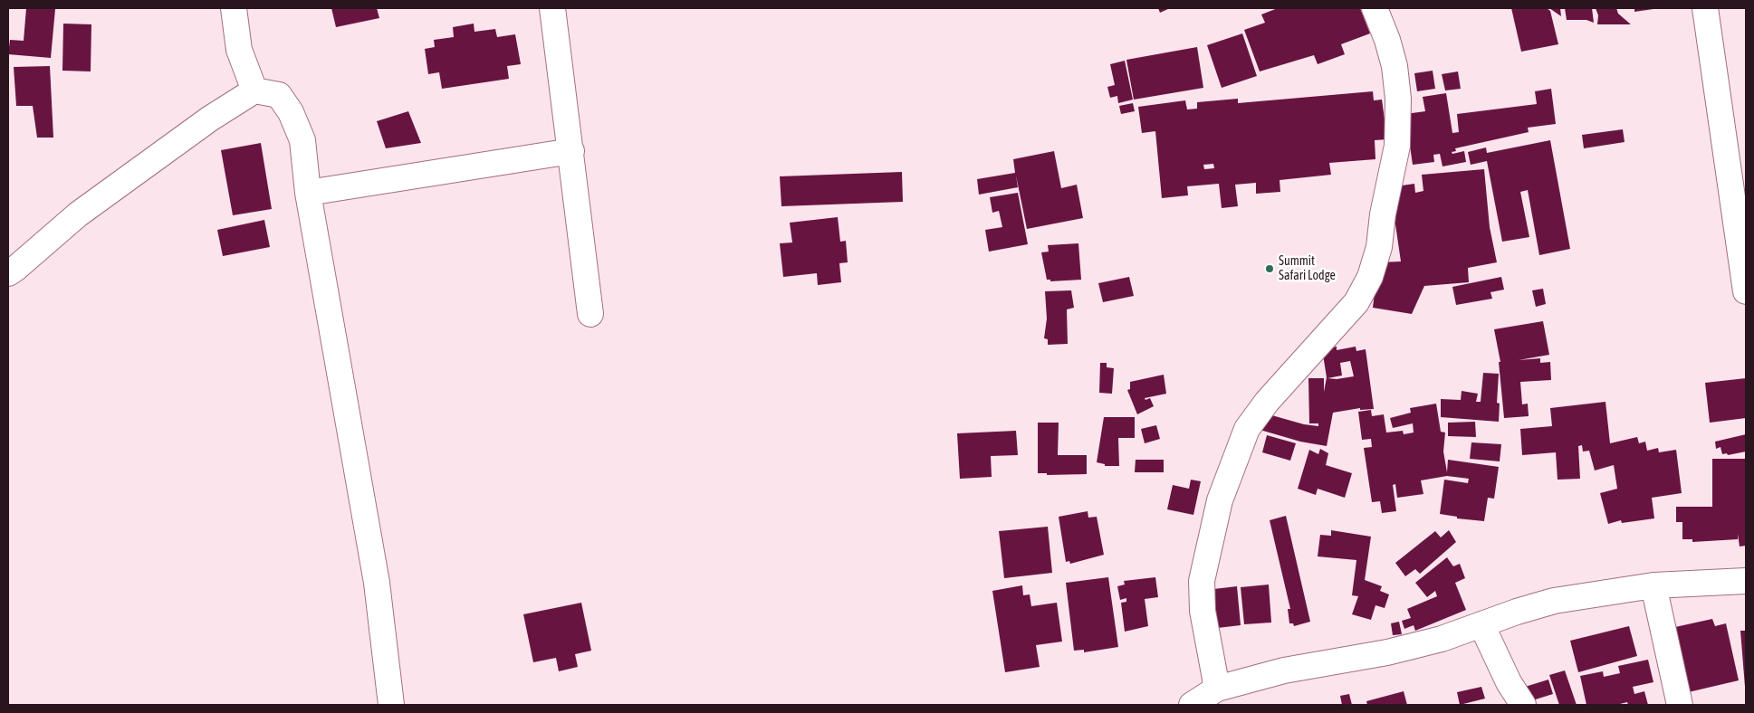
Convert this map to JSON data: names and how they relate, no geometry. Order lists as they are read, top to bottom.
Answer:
{
  "places": ["Summit Safari Lodge"]
}
